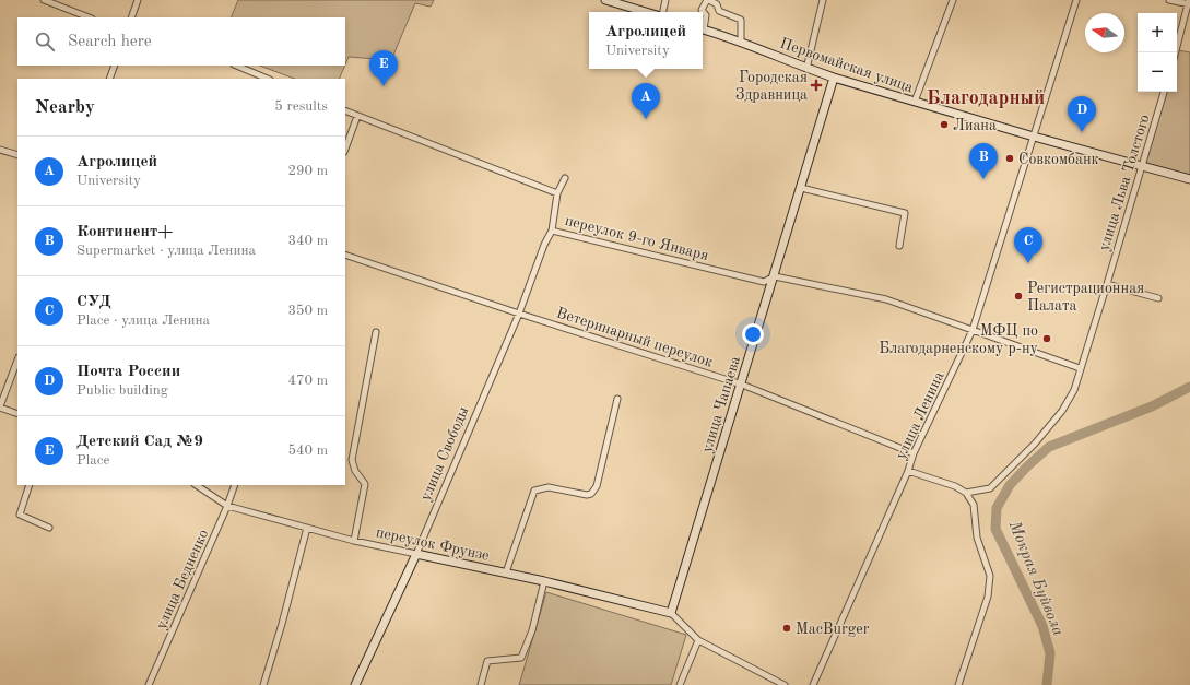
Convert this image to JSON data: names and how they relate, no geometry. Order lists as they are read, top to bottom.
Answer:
{
  "streets": {
    "main road": [
      "Первомайская улица",
      "улица Чапаева",
      "улица Свободы",
      "переулок Фрунзе"
    ],
    "street": [
      "улица Льва Толстого",
      "переулок 9-го Января",
      "Ветеринарный переулок",
      "улица Ленина",
      "улица Бедненко"
    ]
  },
  "crossings": [
    ["Первомайская улица", "улица Льва Толстого"],
    ["Первомайская улица", "улица Чапаева"],
    ["Первомайская улица", "улица Ленина"],
    ["улица Льва Толстого", "переулок 9-го Января"],
    ["переулок 9-го Января", "улица Чапаева"],
    ["переулок 9-го Января", "улица Ленина"],
    ["переулок 9-го Января", "улица Свободы"],
    ["Ветеринарный переулок", "улица Чапаева"],
    ["Ветеринарный переулок", "улица Ленина"],
    ["Ветеринарный переулок", "улица Свободы"],
    ["улица Чапаева", "переулок Фрунзе"],
    ["улица Свободы", "переулок Фрунзе"],
    ["переулок Фрунзе", "улица Бедненко"]
  ],
  "districts": ["Благодарный"],
  "water": ["Мокрая Буйвола"],
  "places": {
    "health": ["Городская Здравница"],
    "other": [
      "Лиана",
      "Совкомбанк",
      "Регистрационная Палата",
      "МФЦ по Благодарненскому р-ну",
      "MacBurger"
    ]
  },
  "north": "left",
  "page": {
    "popup": ["Агролицей", "University"],
    "map_buttons": ["+", "−"],
    "search": "Search here",
    "pins": [
      "E",
      "A",
      "D",
      "B",
      "C"
    ],
    "heading": ["Nearby", "5 results"],
    "list": [
      {
        "mark": "A",
        "name": "Агролицей",
        "note": "University",
        "value": "290 m"
      },
      {
        "mark": "B",
        "name": "Континент+",
        "note": "Supermarket · улица Ленина",
        "value": "340 m"
      },
      {
        "mark": "C",
        "name": "СУД",
        "note": "Place · улица Ленина",
        "value": "350 m"
      },
      {
        "mark": "D",
        "name": "Почта России",
        "note": "Public building",
        "value": "470 m"
      },
      {
        "mark": "E",
        "name": "Детский Сад №9",
        "note": "Place",
        "value": "540 m"
      }
    ]
  }
}
